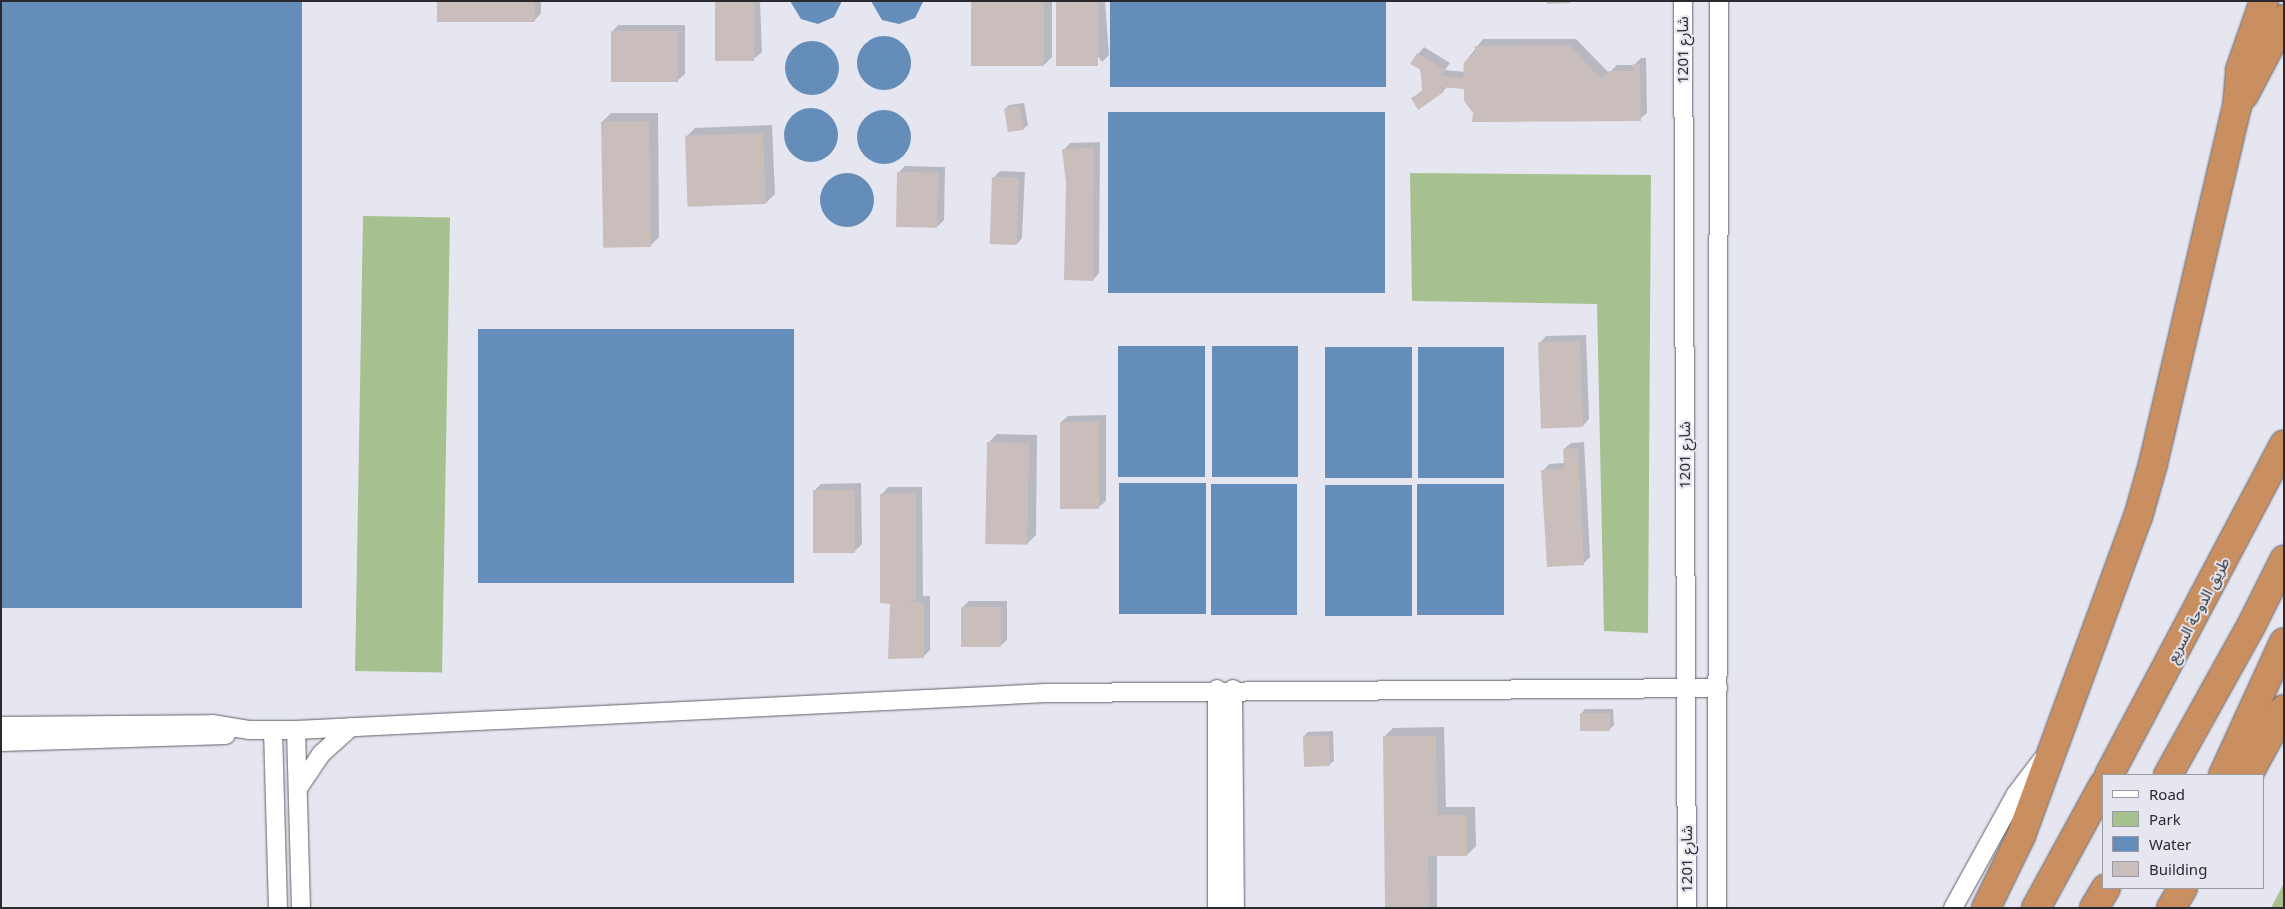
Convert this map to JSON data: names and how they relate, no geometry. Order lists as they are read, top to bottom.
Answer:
{
  "streets": {
    "highway": ["طريق الدوحة السريع"],
    "street": ["شارع 1201"]
  },
  "legend": [
    "Road",
    "Park",
    "Water",
    "Building"
  ]
}
